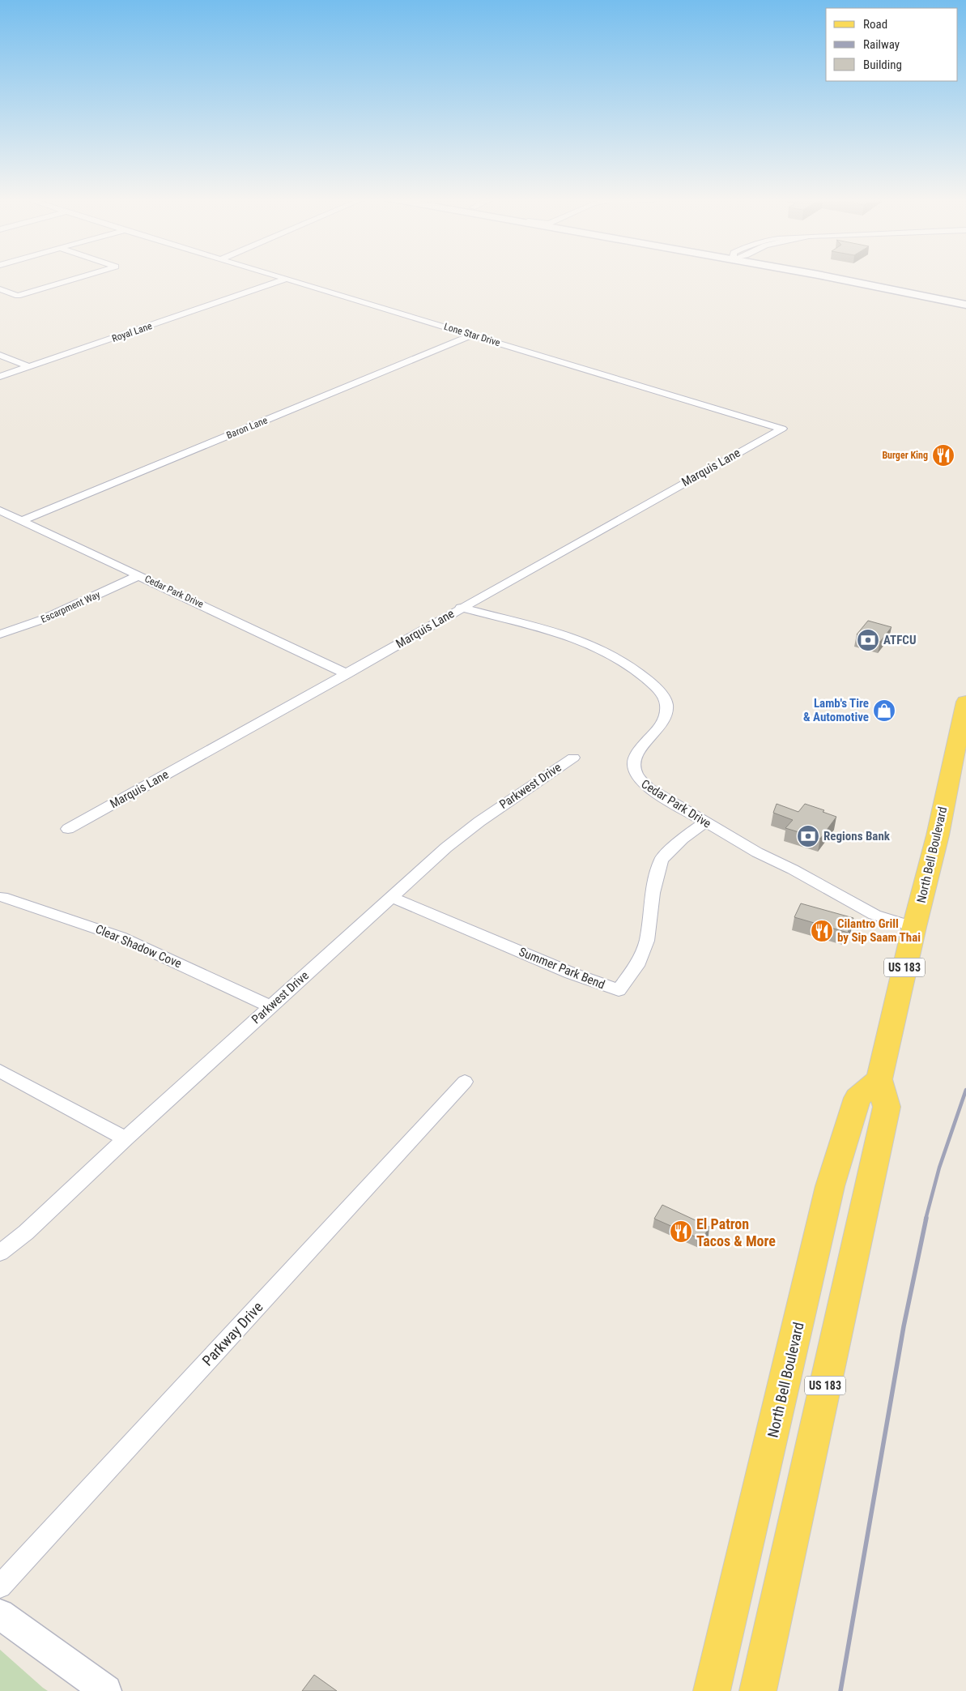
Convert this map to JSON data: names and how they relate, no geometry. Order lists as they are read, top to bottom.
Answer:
{
  "streets": {
    "main road": ["North Bell Boulevard", "US 183"],
    "street": [
      "Royal Lane",
      "Lone Star Drive",
      "Baron Lane",
      "Marquis Lane",
      "Cedar Park Drive",
      "Escarpment Way",
      "Parkwest Drive",
      "Clear Shadow Cove",
      "Summer Park Bend",
      "Parkway Drive"
    ]
  },
  "crossings": [
    ["Royal Lane", "Lone Star Drive"],
    ["Lone Star Drive", "Baron Lane"],
    ["Lone Star Drive", "Marquis Lane"],
    ["Baron Lane", "Cedar Park Drive"],
    ["Marquis Lane", "Cedar Park Drive"],
    ["Cedar Park Drive", "Escarpment Way"],
    ["Cedar Park Drive", "North Bell Boulevard"],
    ["Cedar Park Drive", "Summer Park Bend"],
    ["Parkwest Drive", "Clear Shadow Cove"],
    ["Parkwest Drive", "Summer Park Bend"]
  ],
  "places": {
    "restaurant": ["Burger King", "Cilantro Grill by Sip Saam Thai", "El Patron Tacos & More"],
    "bank": ["ATFCU", "Regions Bank"],
    "shop": ["Lamb's Tire & Automotive"]
  },
  "legend": ["Road", "Railway", "Building"]
}
